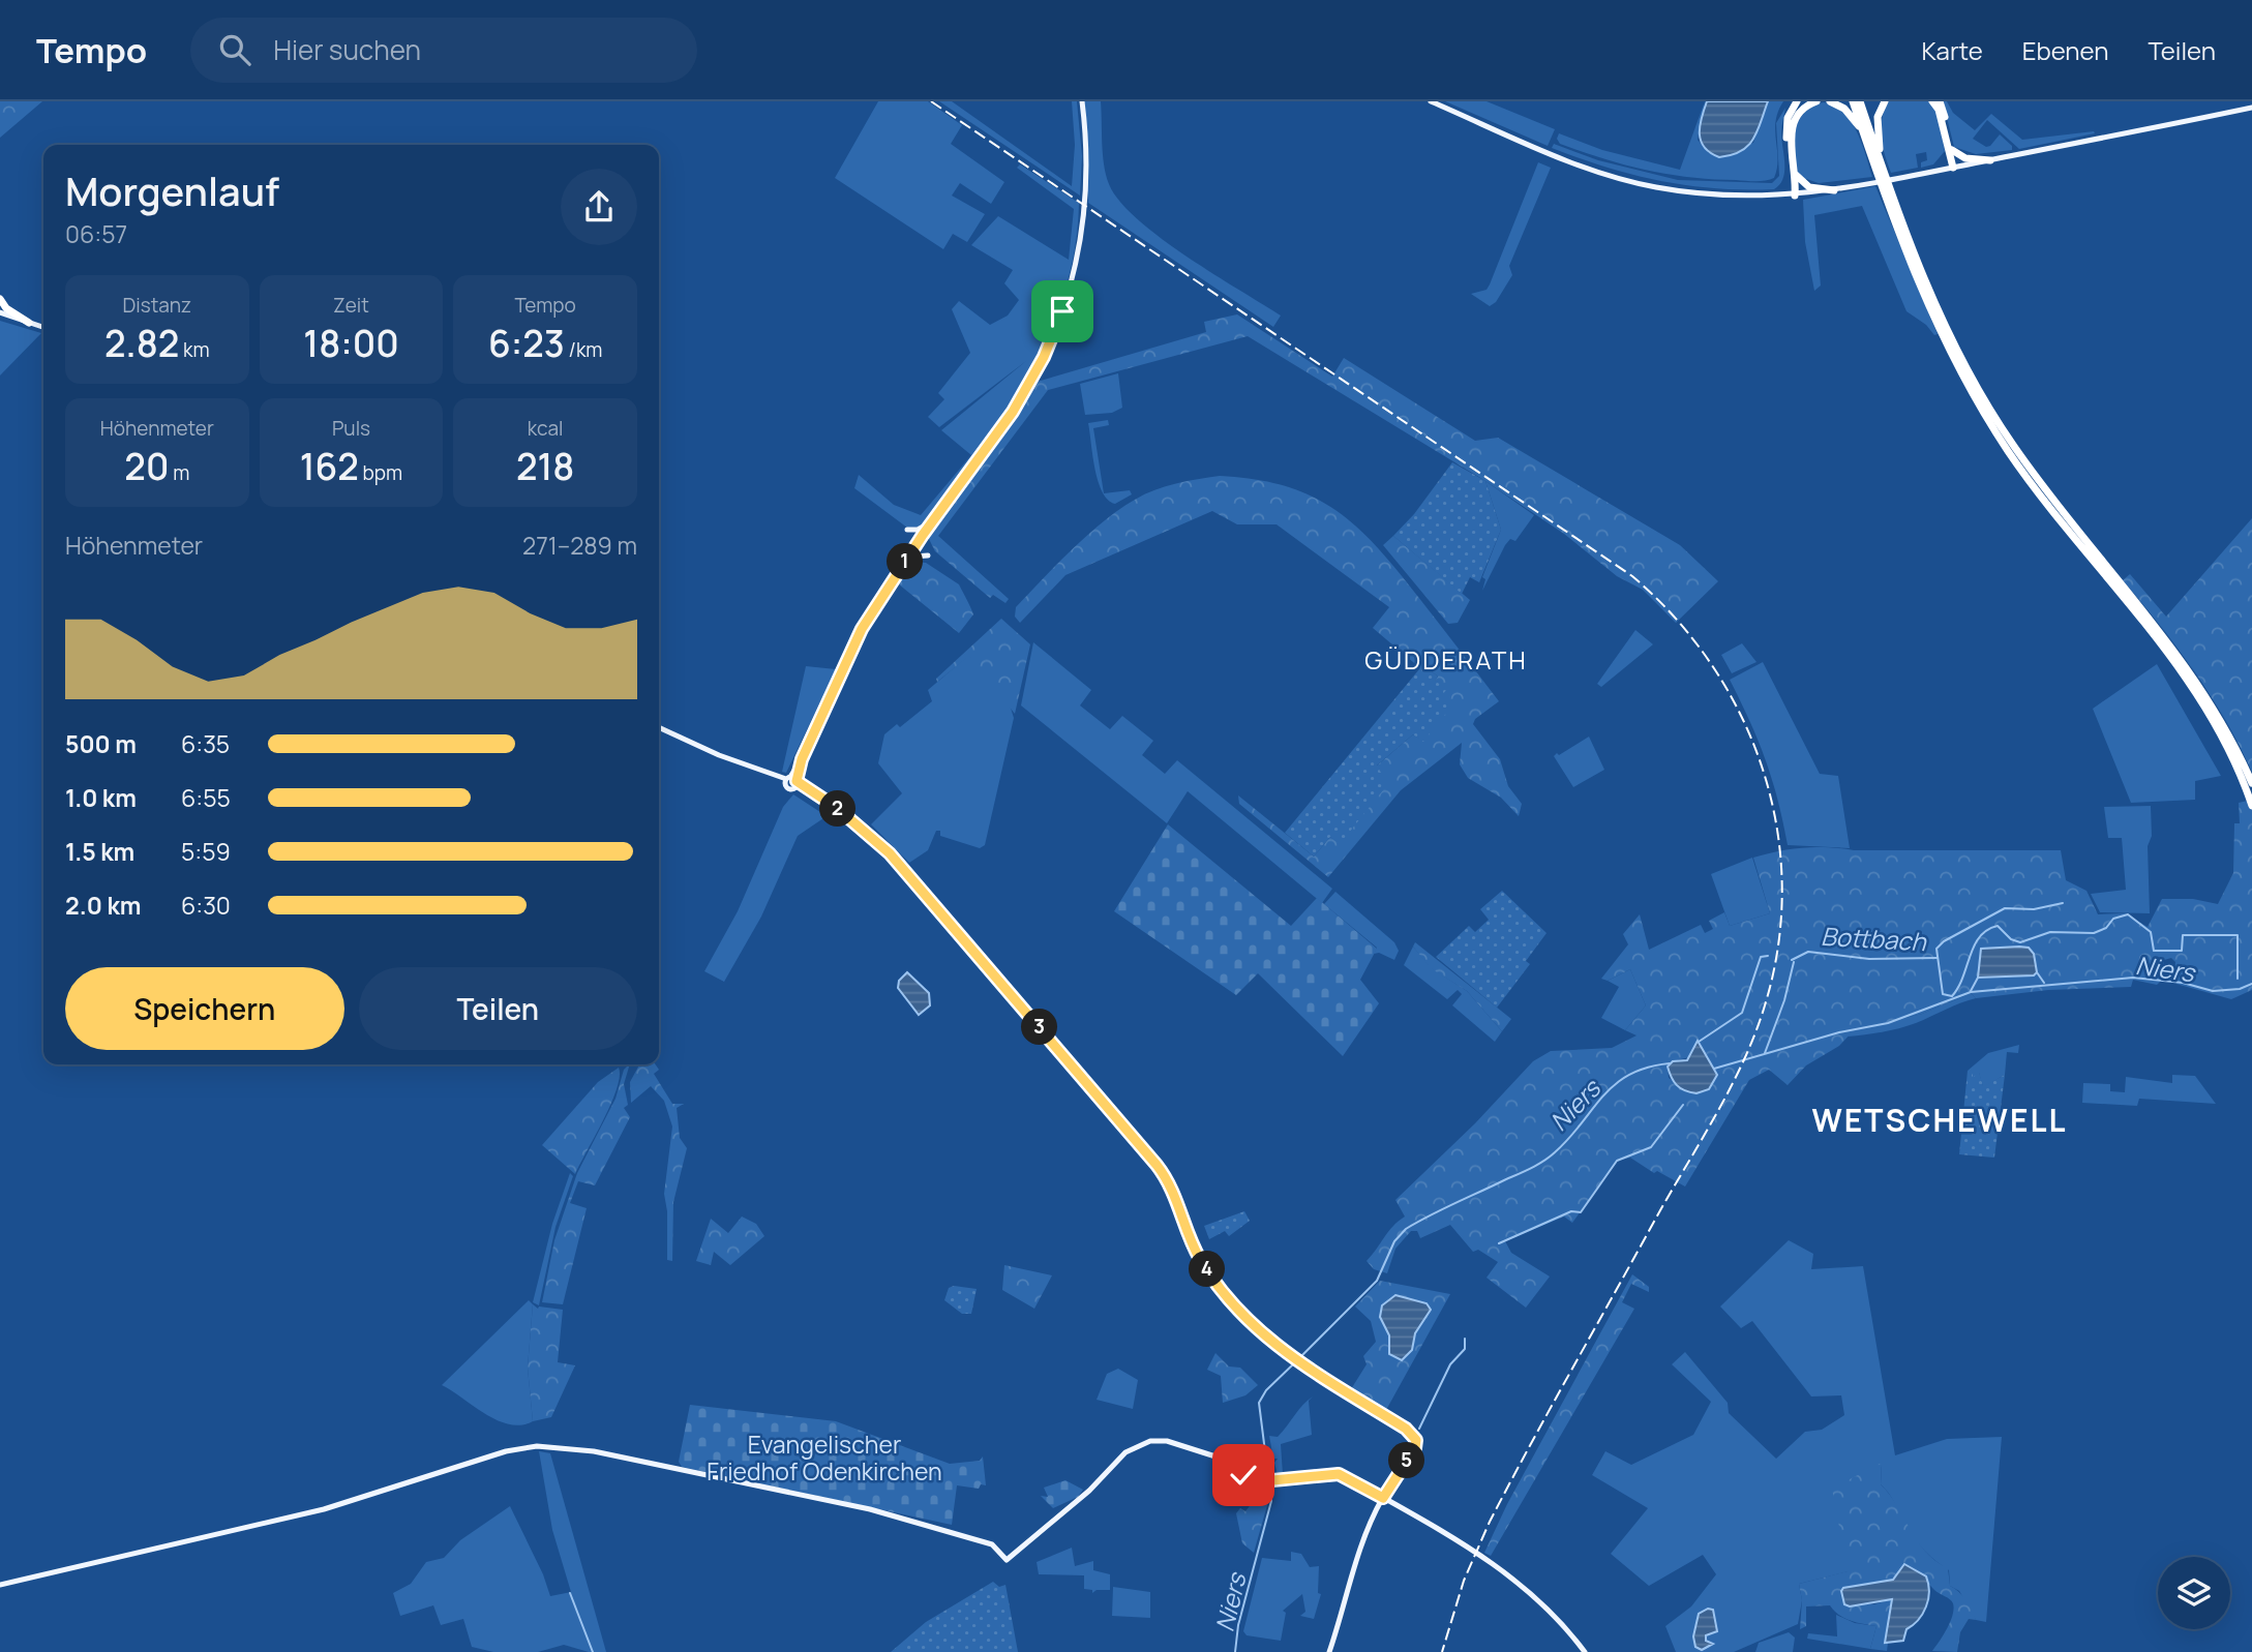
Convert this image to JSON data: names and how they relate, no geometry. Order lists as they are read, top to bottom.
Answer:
{
  "districts": ["GÜDDERATH", "WETSCHEWELL"],
  "water": ["Bottbach", "Niers"],
  "parks": ["Evangelischer Friedhof Odenkirchen"],
  "page": {
    "header": "Tempo",
    "search": "Hier suchen",
    "nav": ["Karte", "Ebenen", "Teilen"],
    "heading": ["Morgenlauf", "06:57"],
    "stats": [
      ["Distanz", "2.82 km"],
      ["Zeit", "18:00"],
      ["Tempo", "6:23 /km"],
      ["Höhenmeter", "20 m"],
      ["Puls", "162 bpm"],
      ["kcal", "218"]
    ],
    "chart": ["Höhenmeter", "271–289 m"],
    "pins": [
      "1",
      "2",
      "3",
      "4",
      "5"
    ],
    "list": [
      {
        "name": "500 m",
        "note": "6:35"
      },
      {
        "name": "1.0 km",
        "note": "6:55"
      },
      {
        "name": "1.5 km",
        "note": "5:59"
      },
      {
        "name": "2.0 km",
        "note": "6:30"
      }
    ],
    "buttons": ["Speichern", "Teilen"]
  }
}
